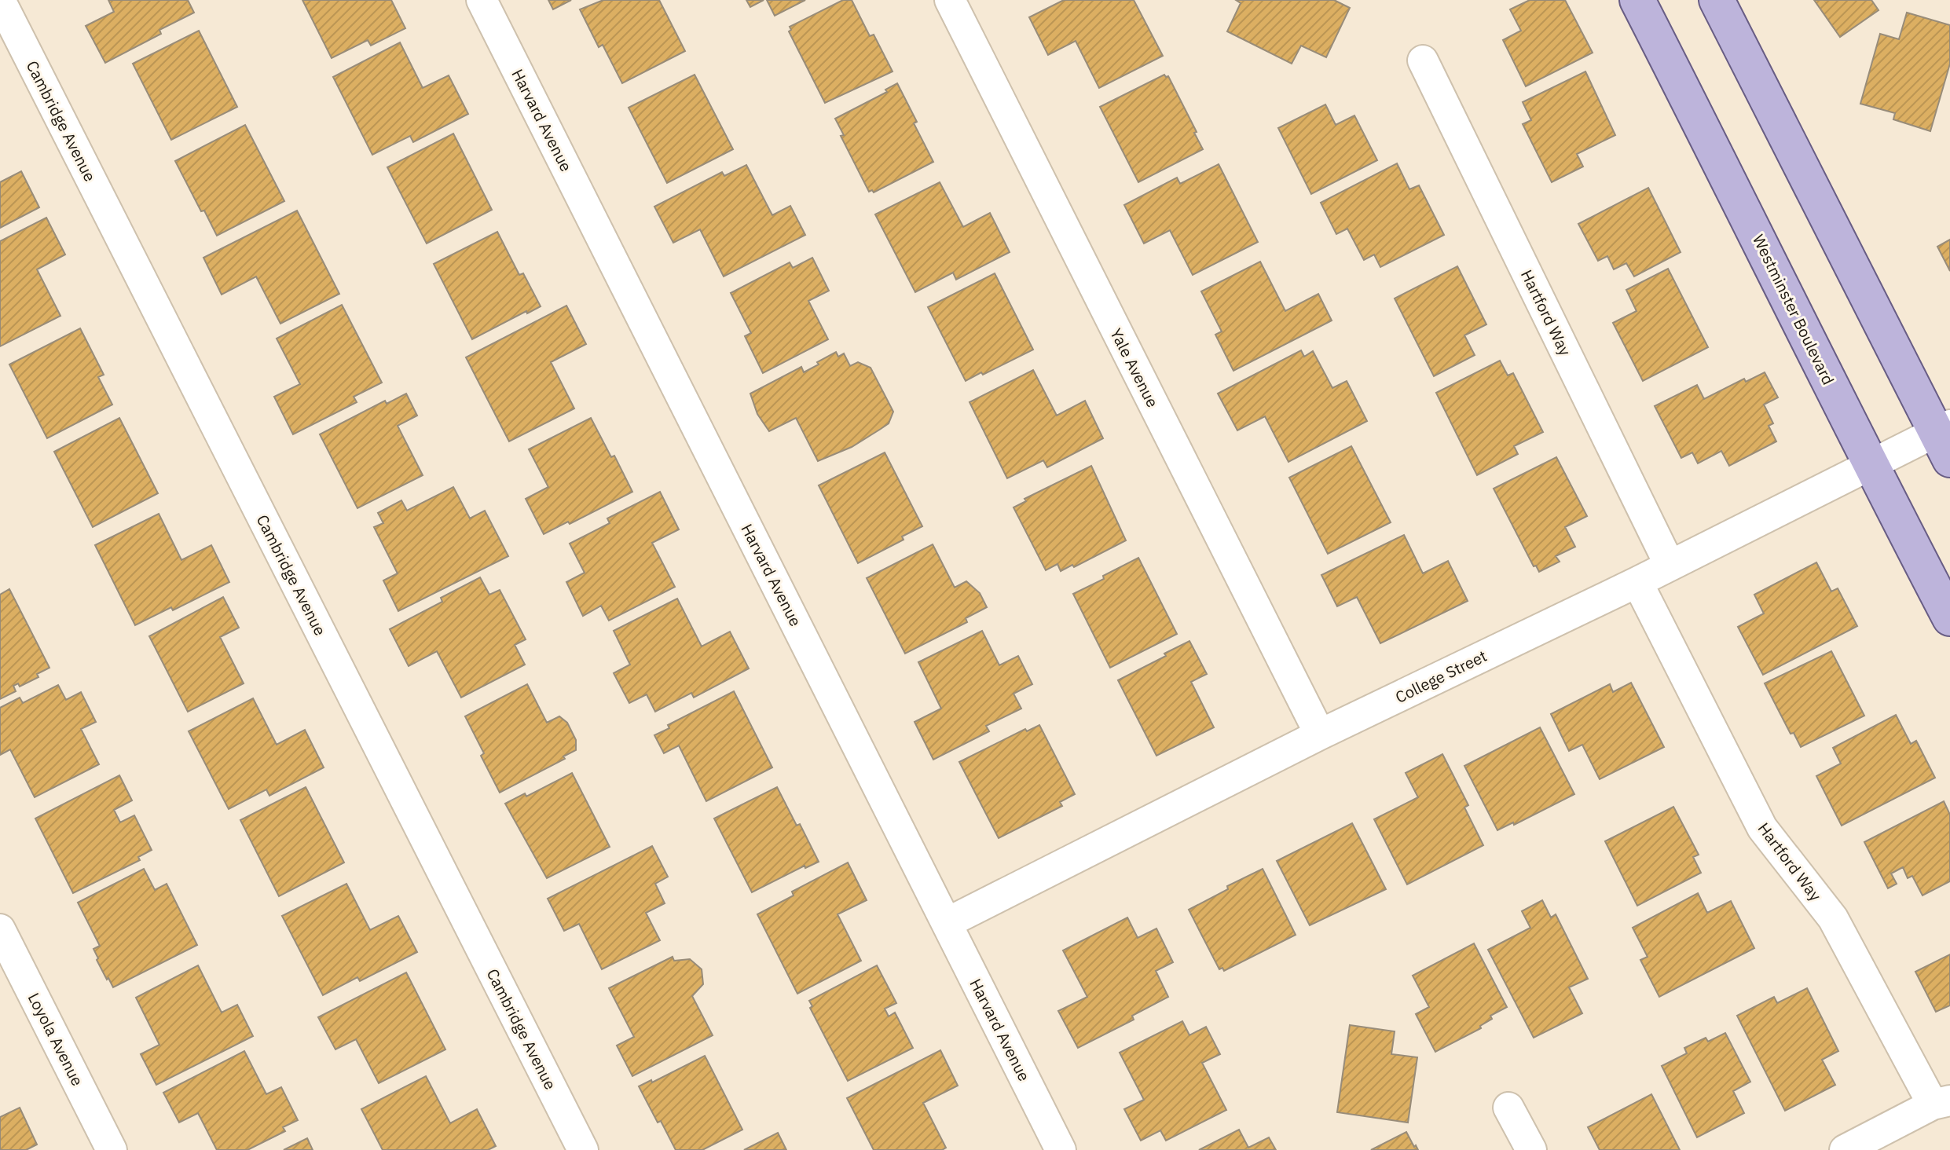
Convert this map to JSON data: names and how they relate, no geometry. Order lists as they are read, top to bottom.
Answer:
{
  "streets": {
    "main road": ["Westminster Boulevard"],
    "street": [
      "Harvard Avenue",
      "Cambridge Avenue",
      "Hartford Way",
      "Yale Avenue",
      "College Street",
      "Loyola Avenue"
    ]
  },
  "crossings": [
    ["Harvard Avenue", "College Street"],
    ["Westminster Boulevard", "College Street"],
    ["Hartford Way", "College Street"],
    ["Yale Avenue", "College Street"]
  ]
}
